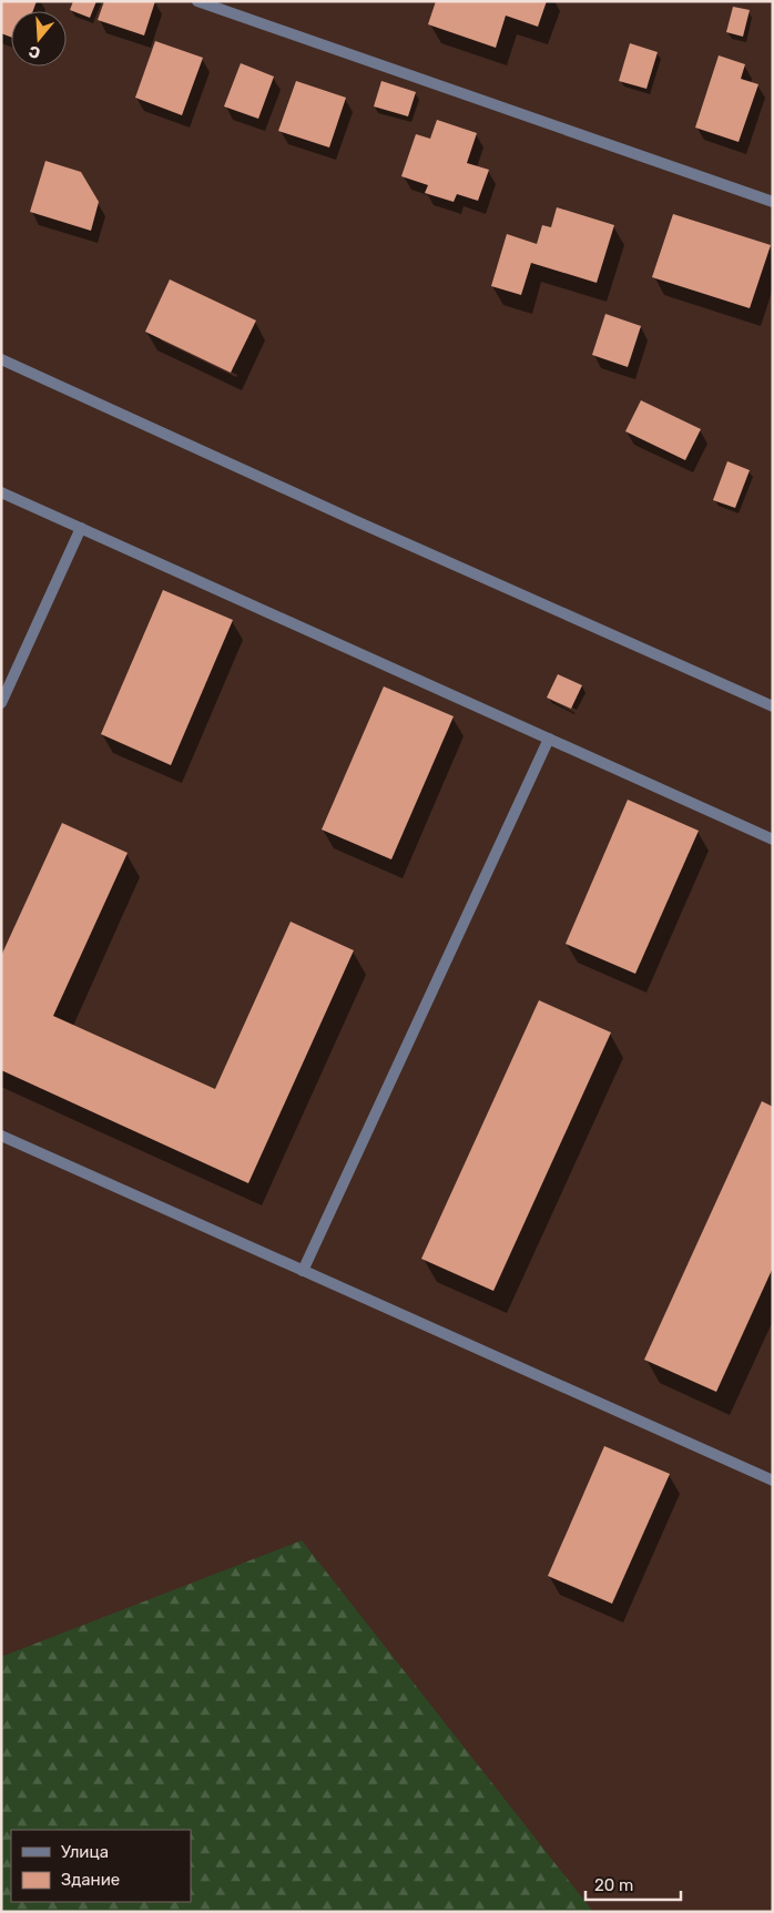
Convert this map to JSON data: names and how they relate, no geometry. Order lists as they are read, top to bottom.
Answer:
{
  "legend": ["Улица", "Здание"],
  "scale_bar": "20 m",
  "north": "bottom"
}
